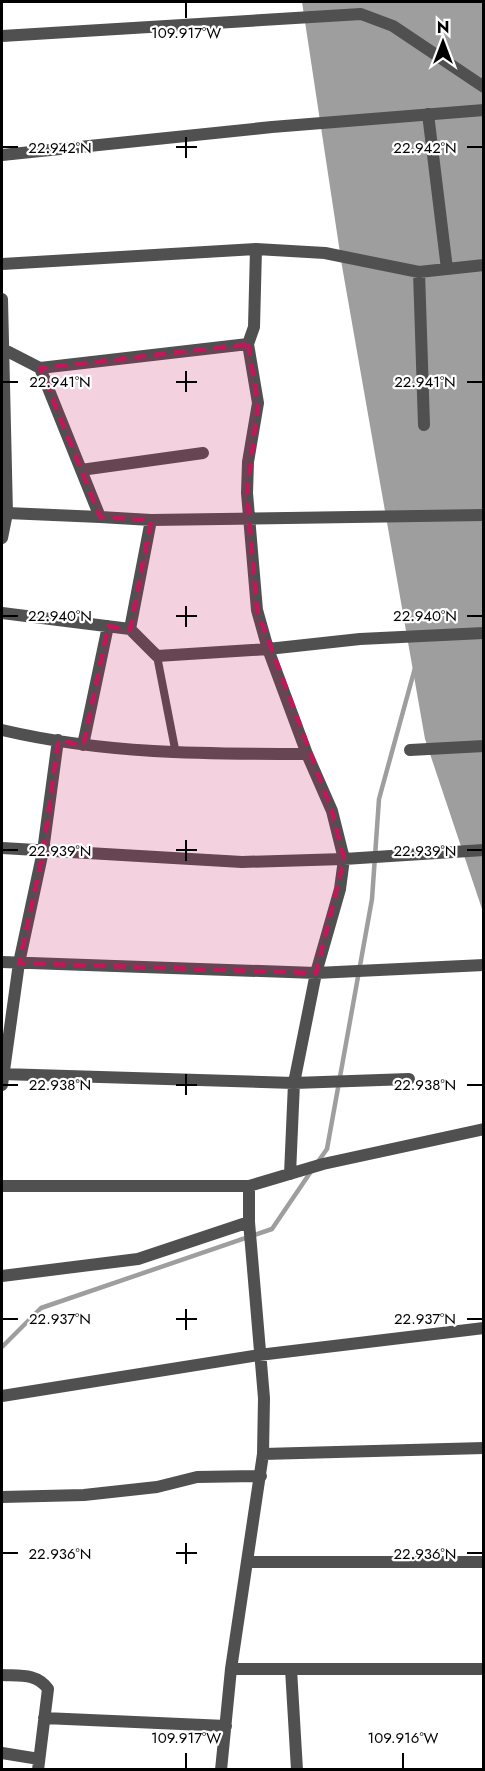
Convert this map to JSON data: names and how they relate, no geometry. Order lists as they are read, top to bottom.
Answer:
{
  "north": "top",
  "coordinates": [
    "109.917°W",
    "22.942°N",
    "22.941°N",
    "22.940°N",
    "22.939°N",
    "22.938°N",
    "22.937°N",
    "22.936°N",
    "109.916°W"
  ]
}
